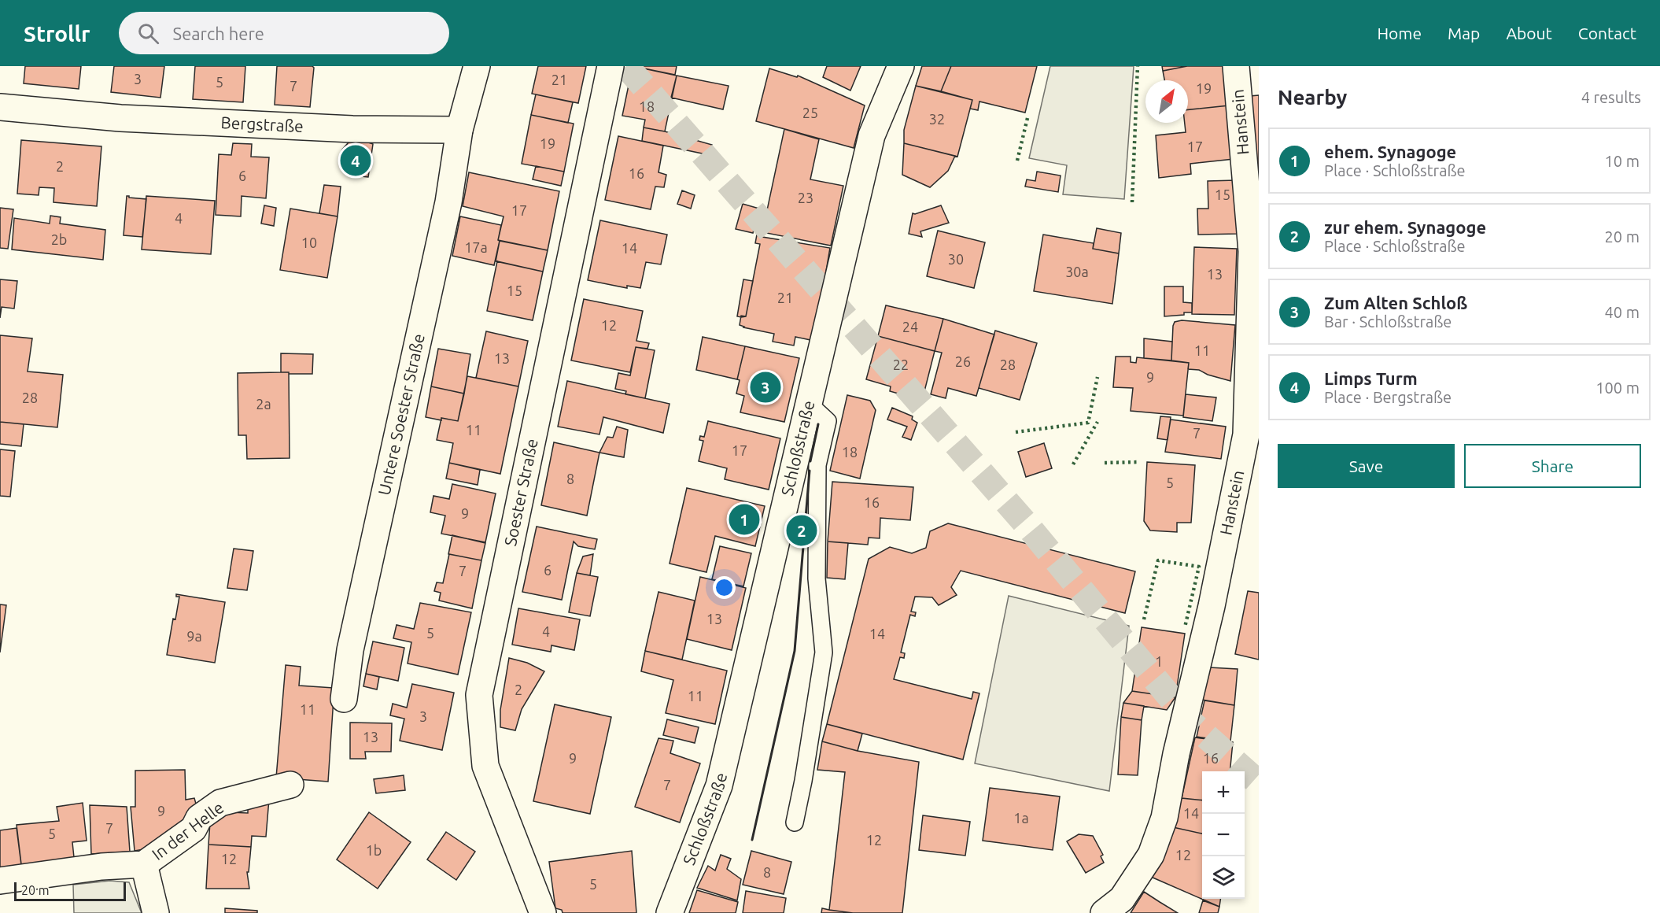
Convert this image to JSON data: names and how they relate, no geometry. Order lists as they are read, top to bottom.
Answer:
{
  "streets": {
    "street": [
      "Hanstein",
      "Bergstraße",
      "Untere Soester Straße",
      "Schloßstraße",
      "Soester Straße",
      "In der Helle"
    ]
  },
  "crossings": [
    ["Bergstraße", "Untere Soester Straße"]
  ],
  "house_numbers": [
    "3",
    "21",
    "5",
    "7",
    "19",
    "18",
    "25",
    "32",
    "19",
    "17",
    "2",
    "16",
    "6",
    "15",
    "23",
    "17",
    "4",
    "2b",
    "10",
    "17a",
    "14",
    "30",
    "30a",
    "13",
    "15",
    "21",
    "12",
    "24",
    "11",
    "13",
    "26",
    "22",
    "28",
    "9",
    "28",
    "2a",
    "11",
    "7",
    "17",
    "18",
    "8",
    "5",
    "16",
    "9",
    "6",
    "7",
    "13",
    "4",
    "5",
    "14",
    "9a",
    "1",
    "2",
    "11",
    "11",
    "3",
    "13",
    "9",
    "16",
    "7",
    "9",
    "14",
    "1a",
    "7",
    "5",
    "12",
    "1b",
    "12",
    "12",
    "8",
    "5"
  ],
  "scale_bar": "20 m",
  "north": "top right",
  "page": {
    "header": "Strollr",
    "search": "Search here",
    "nav": [
      "Home",
      "Map",
      "About",
      "Contact"
    ],
    "heading": ["Nearby", "4 results"],
    "list": [
      {
        "mark": "1",
        "name": "ehem. Synagoge",
        "note": "Place · Schloßstraße",
        "value": "10 m"
      },
      {
        "mark": "2",
        "name": "zur ehem. Synagoge",
        "note": "Place · Schloßstraße",
        "value": "20 m"
      },
      {
        "mark": "3",
        "name": "Zum Alten Schloß",
        "note": "Bar · Schloßstraße",
        "value": "40 m"
      },
      {
        "mark": "4",
        "name": "Limps Turm",
        "note": "Place · Bergstraße",
        "value": "100 m"
      }
    ],
    "pins": [
      "4",
      "3",
      "1",
      "2"
    ],
    "buttons": ["Save", "Share"],
    "map_buttons": ["+", "−"],
    "scale": "20 m"
  }
}
